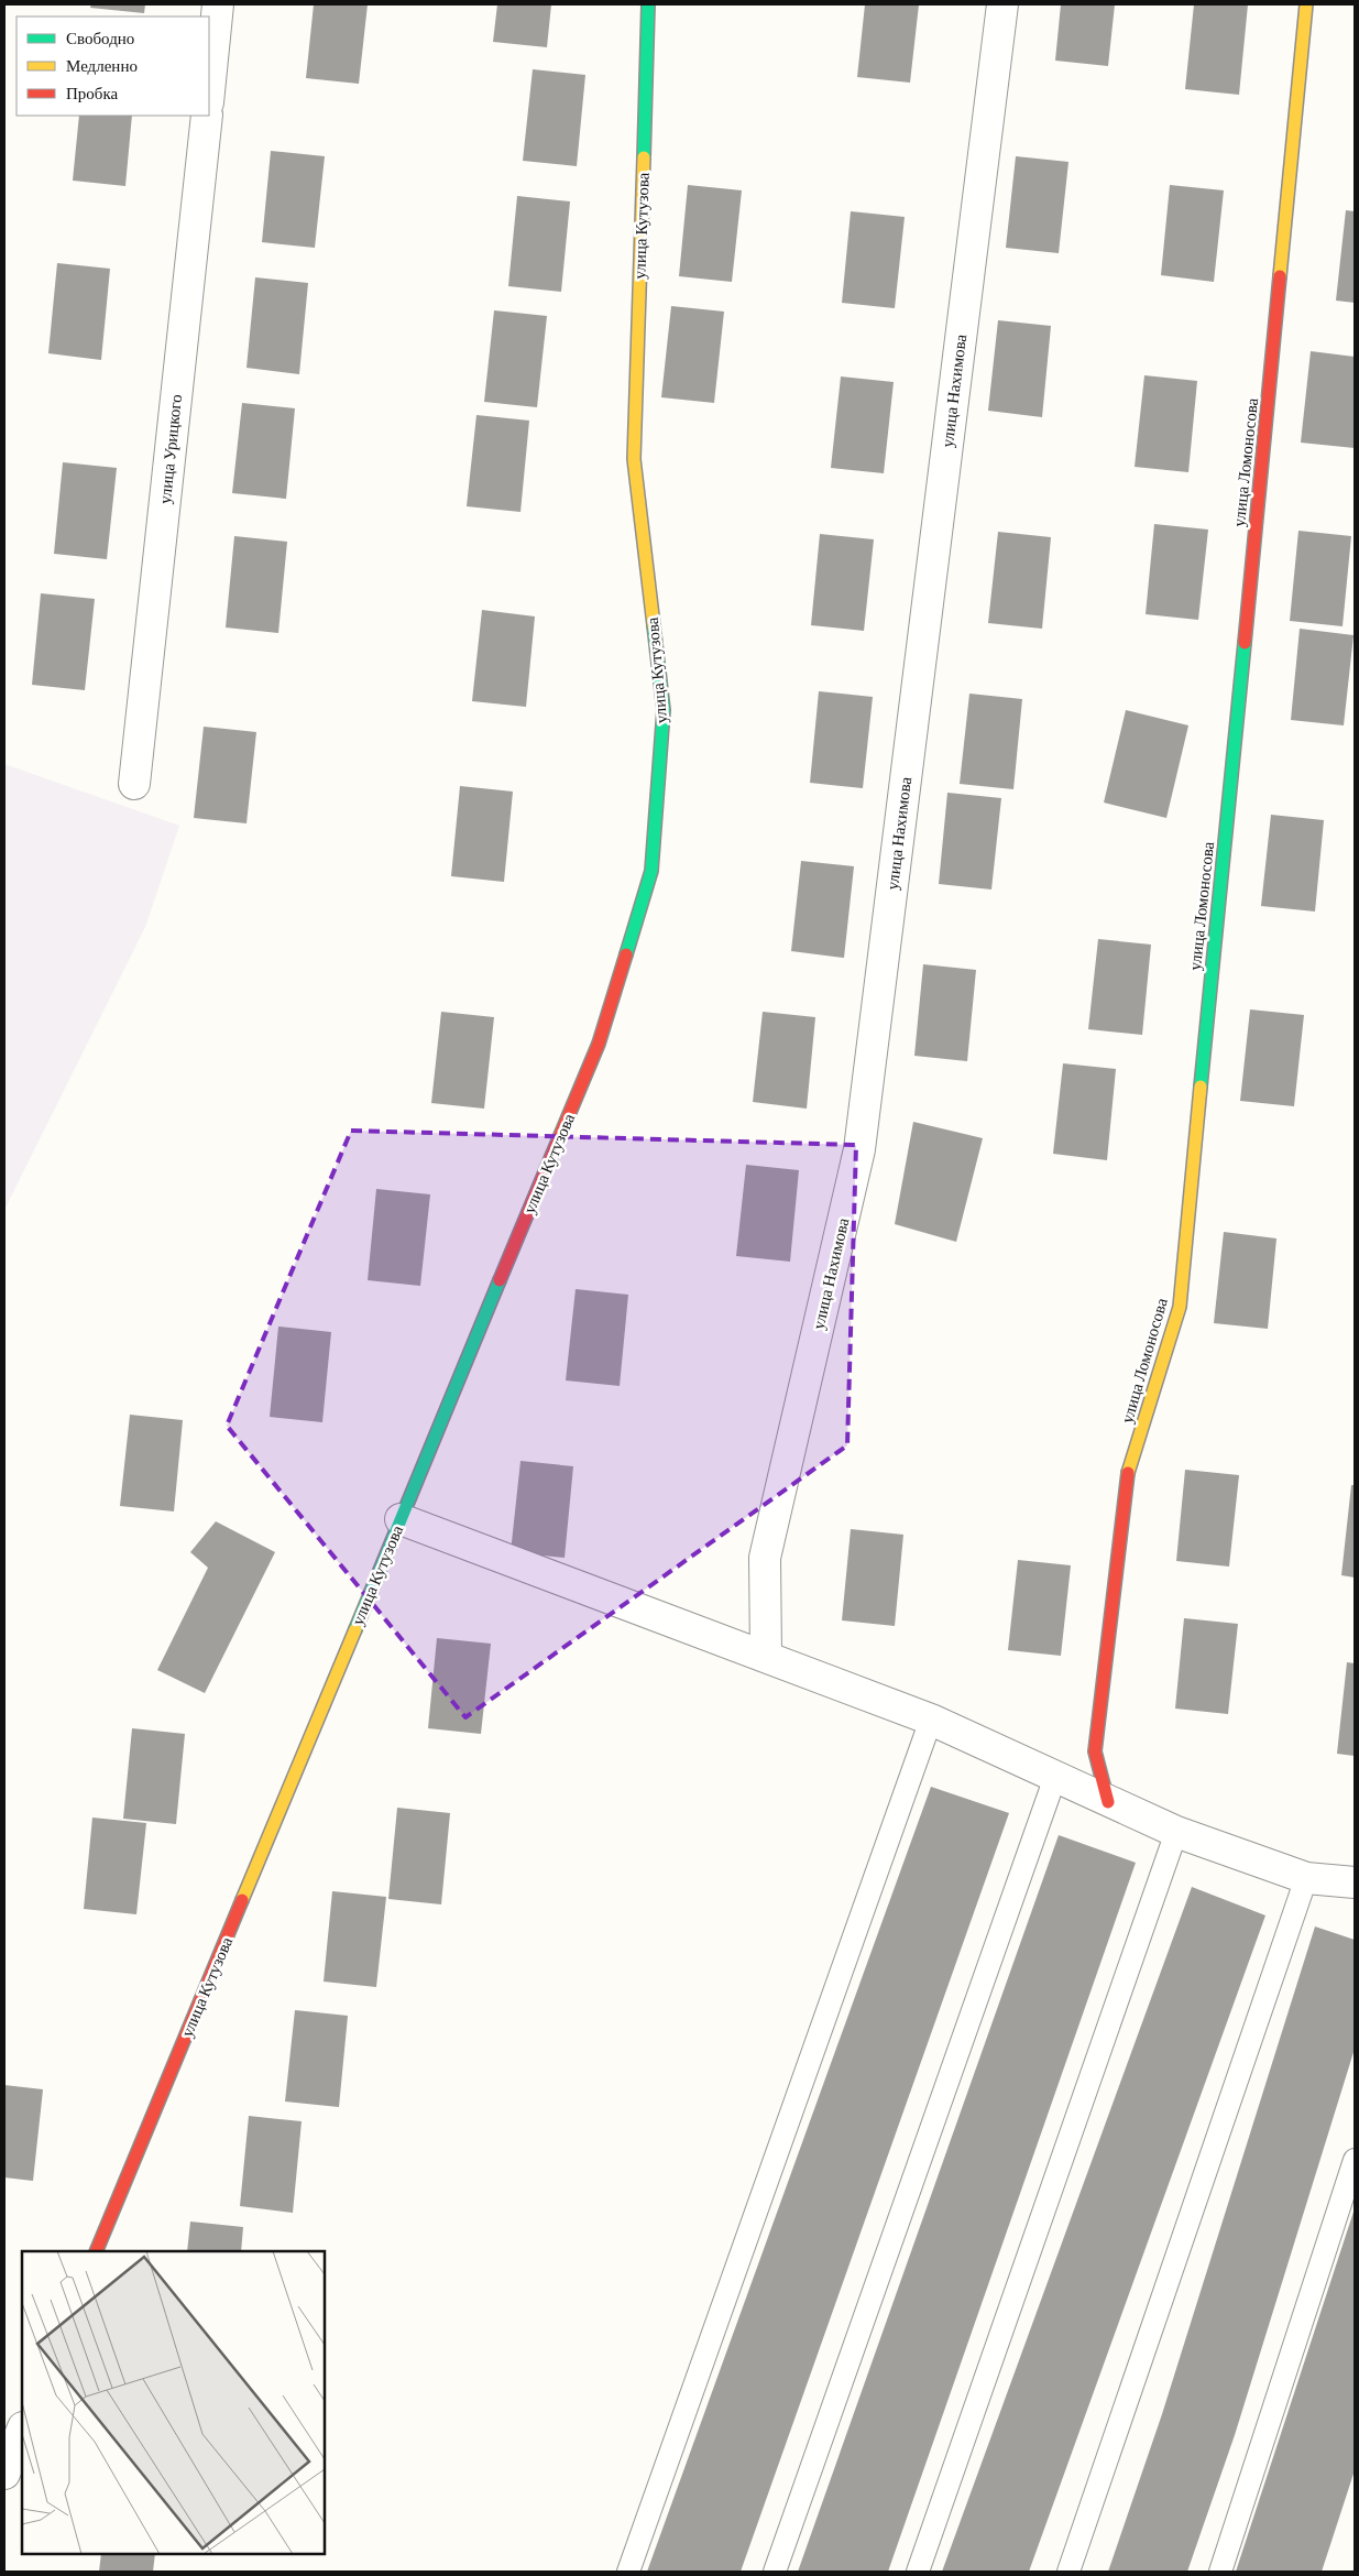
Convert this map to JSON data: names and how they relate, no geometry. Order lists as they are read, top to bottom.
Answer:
{
  "streets": {
    "street": [
      "улица Кутузова",
      "улица Нахимова",
      "улица Урицкого",
      "улица Ломоносова"
    ]
  },
  "legend": ["Свободно", "Медленно", "Пробка"]
}
